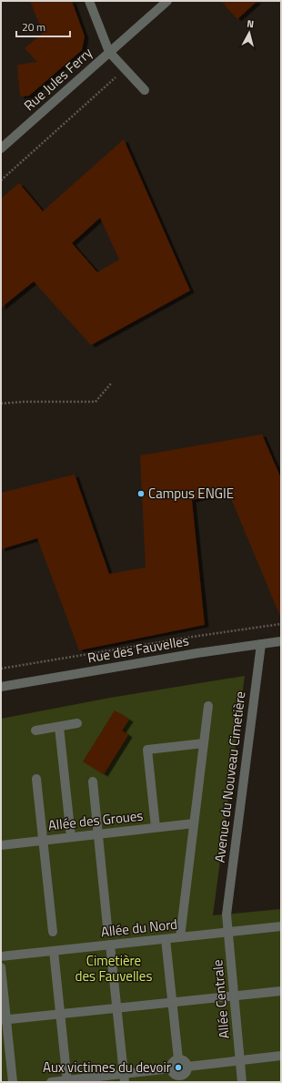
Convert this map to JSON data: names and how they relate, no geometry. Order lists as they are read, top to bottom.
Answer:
{
  "streets": {
    "street": [
      "Rue Jules Ferry",
      "Rue des Fauvelles",
      "Avenue du Nouveau Cimetière",
      "Allée des Groues",
      "Allée du Nord",
      "Allée Centrale"
    ]
  },
  "crossings": [
    ["Rue des Fauvelles", "Avenue du Nouveau Cimetière"],
    ["Avenue du Nouveau Cimetière", "Allée Centrale"],
    ["Allée du Nord", "Allée Centrale"]
  ],
  "parks": ["Cimetière des Fauvelles"],
  "places": ["Campus ENGIE", "Aux victimes du devoir"],
  "scale_bar": "20 m",
  "north": "top"
}
